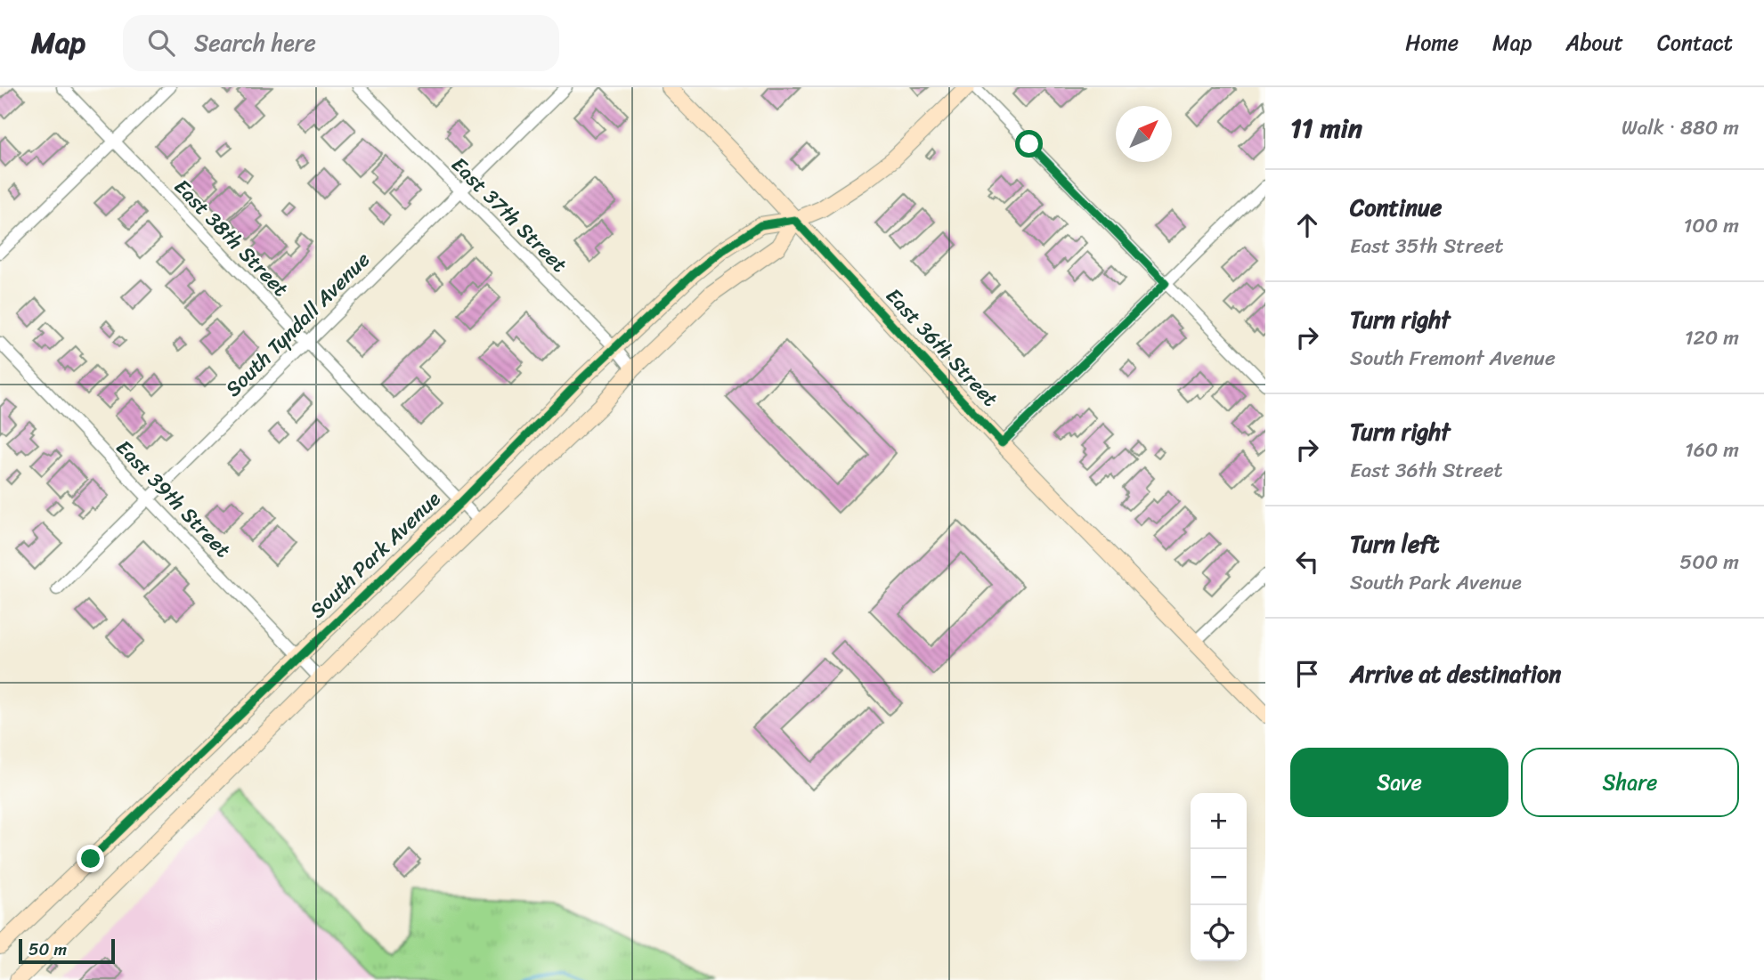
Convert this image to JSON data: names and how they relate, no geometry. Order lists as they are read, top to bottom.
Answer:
{
  "streets": {
    "main road": ["East 36th Street", "South Park Avenue"],
    "street": [
      "East 37th Street",
      "East 38th Street",
      "South Tyndall Avenue",
      "East 39th Street"
    ]
  },
  "crossings": [
    ["East 37th Street", "South Tyndall Avenue"],
    ["East 37th Street", "South Park Avenue"],
    ["East 38th Street", "South Tyndall Avenue"],
    ["East 38th Street", "South Park Avenue"],
    ["South Tyndall Avenue", "East 39th Street"],
    ["East 36th Street", "South Park Avenue"],
    ["East 39th Street", "South Park Avenue"]
  ],
  "scale_bar": "50 m",
  "north": "top right",
  "page": {
    "header": "Map",
    "search": "Search here",
    "nav": [
      "Home",
      "Map",
      "About",
      "Contact"
    ],
    "heading": ["11 min", "Walk · 880 m"],
    "list": [
      ["Continue", "East 35th Street", "100 m"],
      ["Turn right", "South Fremont Avenue", "120 m"],
      ["Turn right", "East 36th Street", "160 m"],
      ["Turn left", "South Park Avenue", "500 m"],
      "Arrive at destination"
    ],
    "buttons": ["Save", "Share"],
    "map_buttons": ["+", "−"],
    "scale": "50 m"
  }
}
